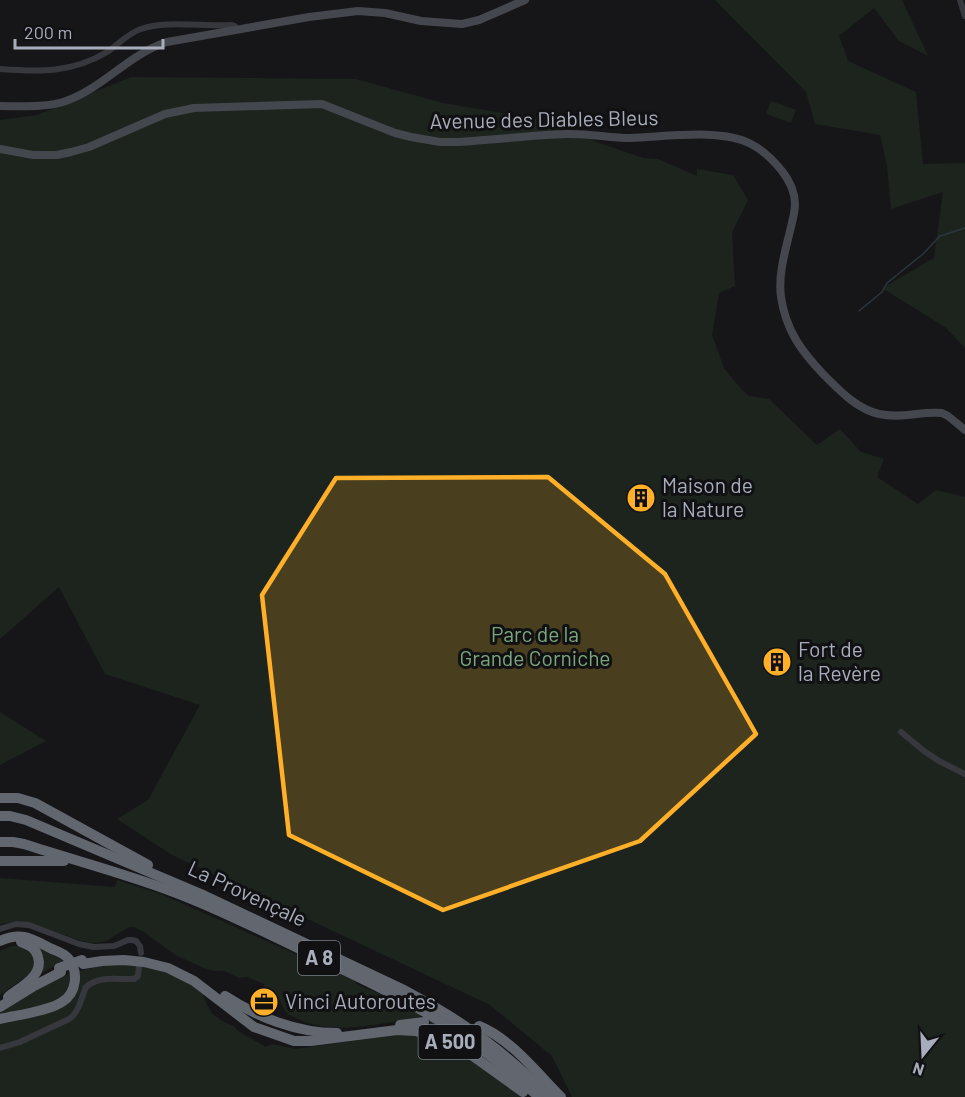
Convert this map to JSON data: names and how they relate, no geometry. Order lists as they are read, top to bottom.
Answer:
{
  "streets": {
    "highway": ["La Provençale", "A 8", "A 500"],
    "main road": ["Avenue des Diables Bleus"]
  },
  "parks": ["Parc de la Grande Corniche"],
  "places": {
    "building": ["Maison de la Nature", "Fort de la Revère"],
    "office": ["Vinci Autoroutes"]
  },
  "scale_bar": "200 m",
  "north": "bottom"
}
